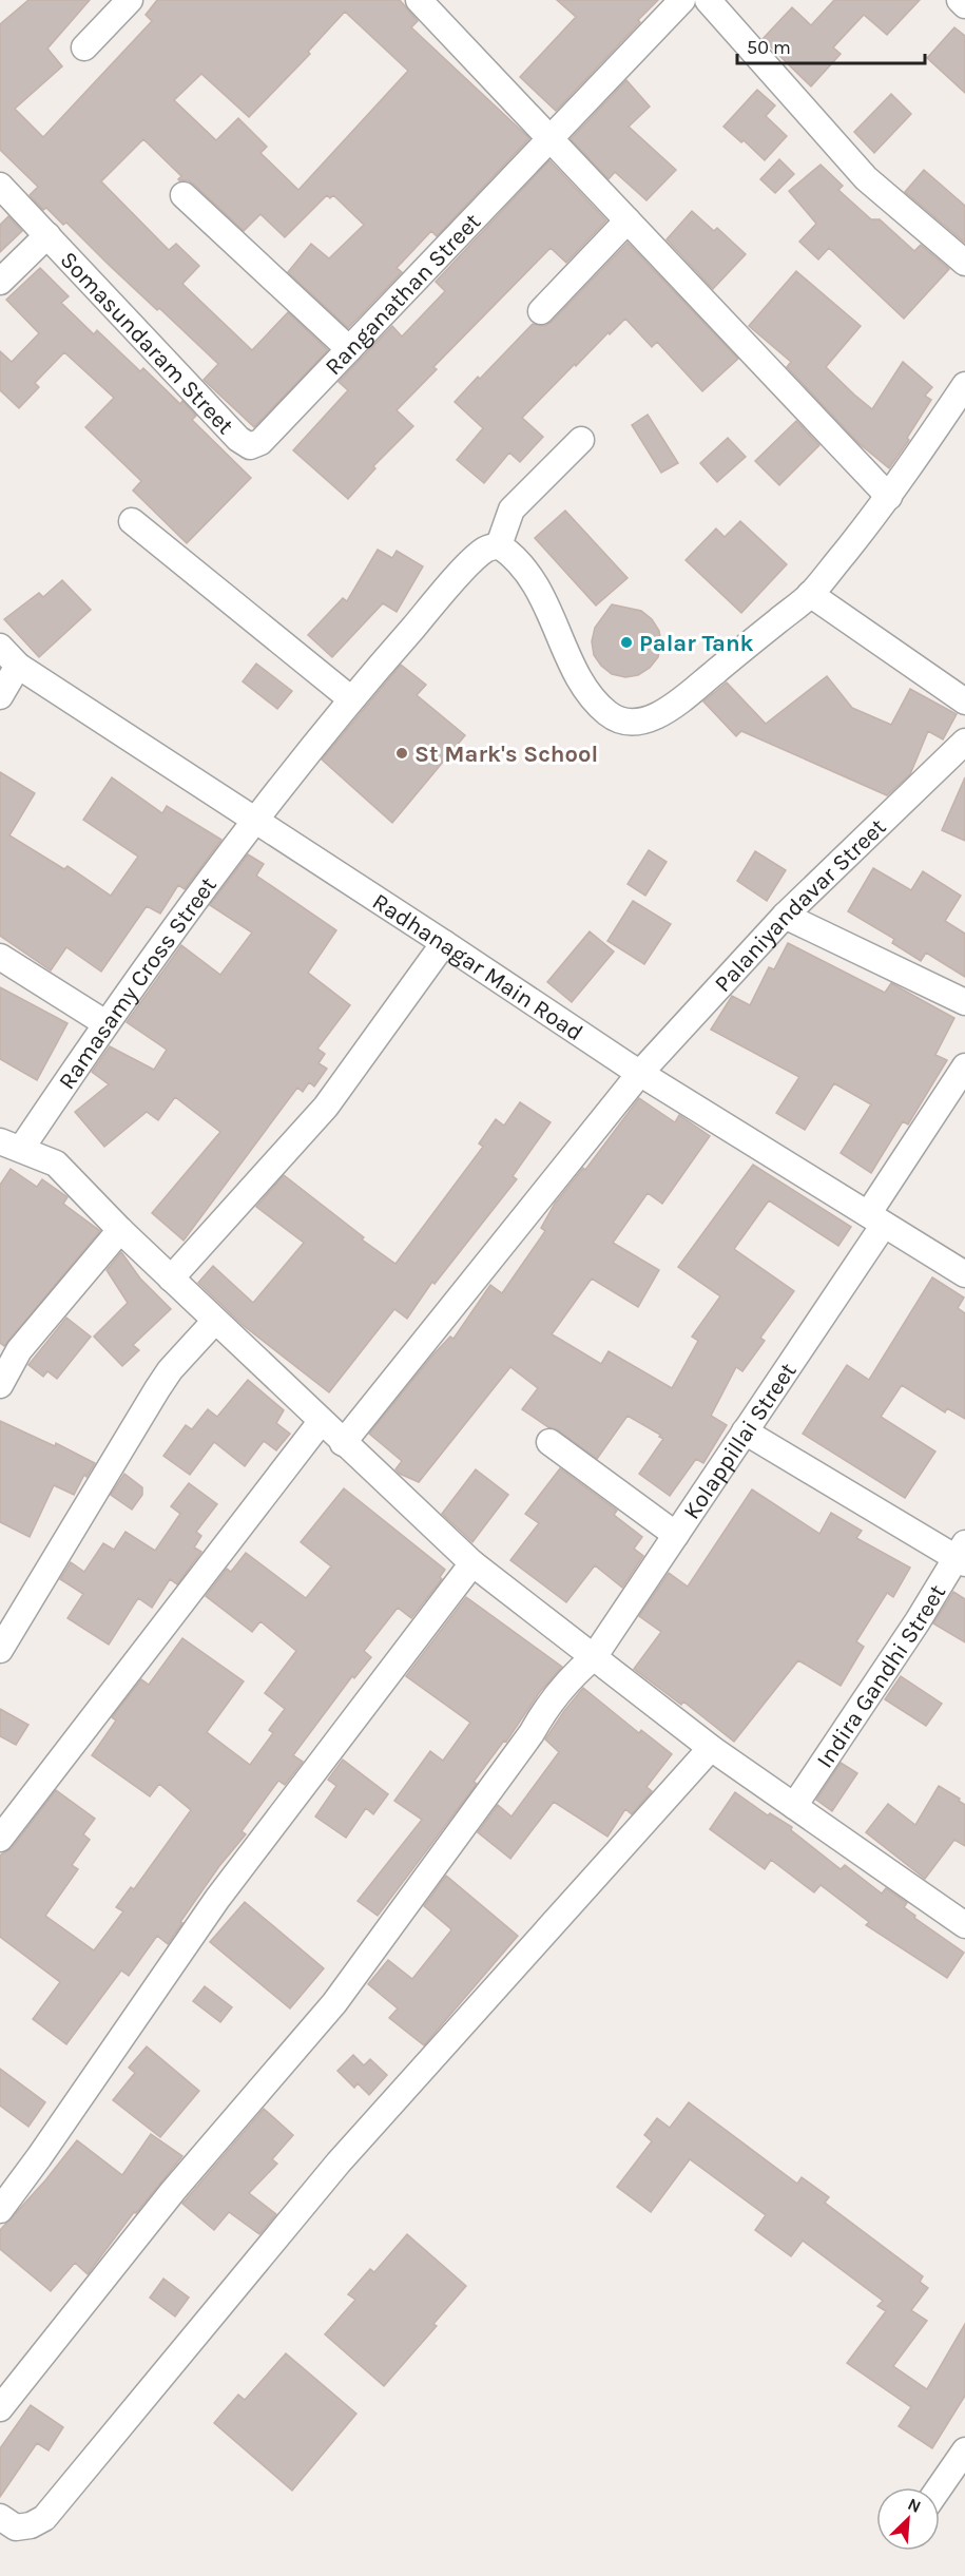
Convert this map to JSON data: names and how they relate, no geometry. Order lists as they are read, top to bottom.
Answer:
{
  "streets": {
    "street": [
      "Ranganathan Street",
      "Somasundaram Street",
      "Palaniyandavar Street",
      "Radhanagar Main Road",
      "Ramasamy Cross Street",
      "Kolappillai Street",
      "Indira Gandhi Street"
    ]
  },
  "crossings": [
    ["Ranganathan Street", "Somasundaram Street"],
    ["Palaniyandavar Street", "Radhanagar Main Road"],
    ["Radhanagar Main Road", "Ramasamy Cross Street"],
    ["Radhanagar Main Road", "Kolappillai Street"]
  ],
  "places": ["Palar Tank", "St Mark's School"],
  "scale_bar": "50 m",
  "north": "top right"
}
